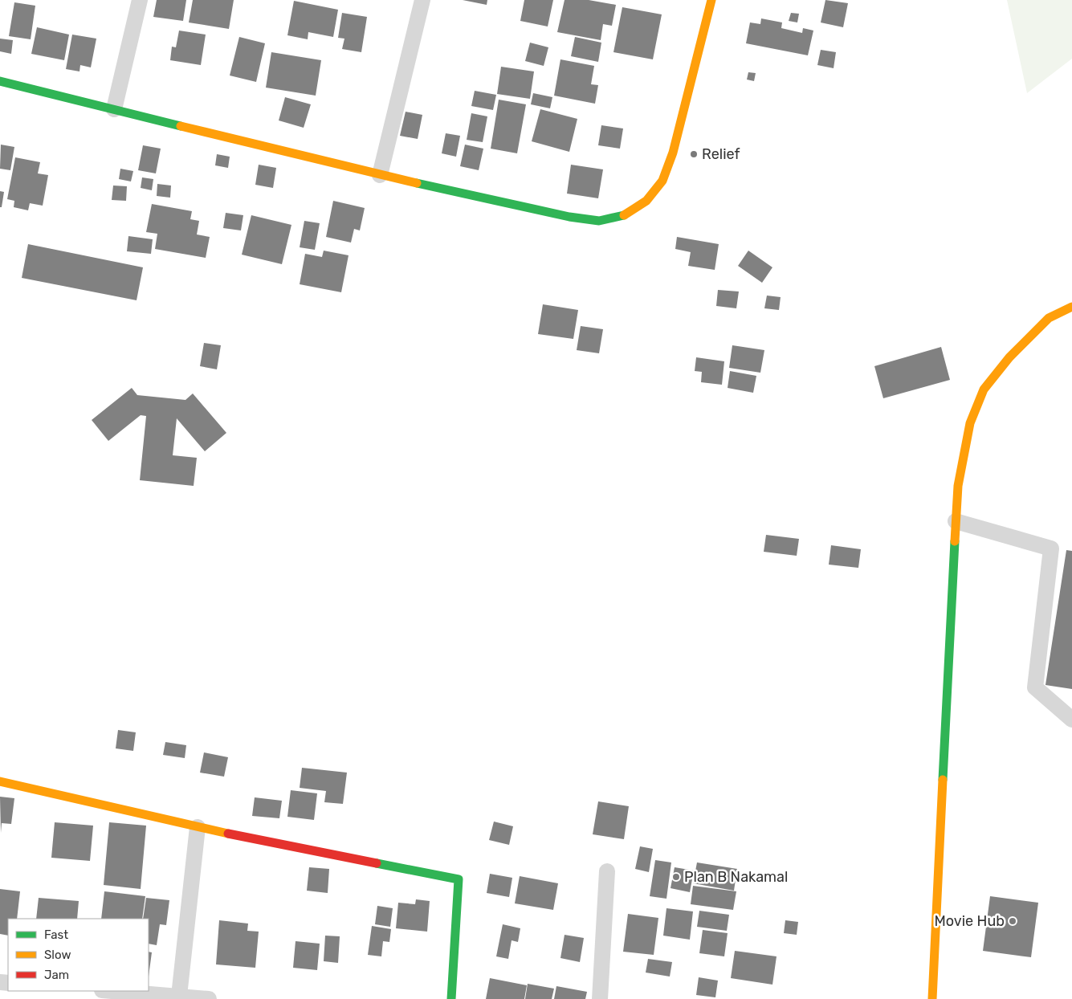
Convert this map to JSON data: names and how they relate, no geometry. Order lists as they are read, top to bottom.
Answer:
{
  "places": ["Relief", "Plan B Nakamal", "Movie Hub"],
  "legend": ["Fast", "Slow", "Jam"]
}
